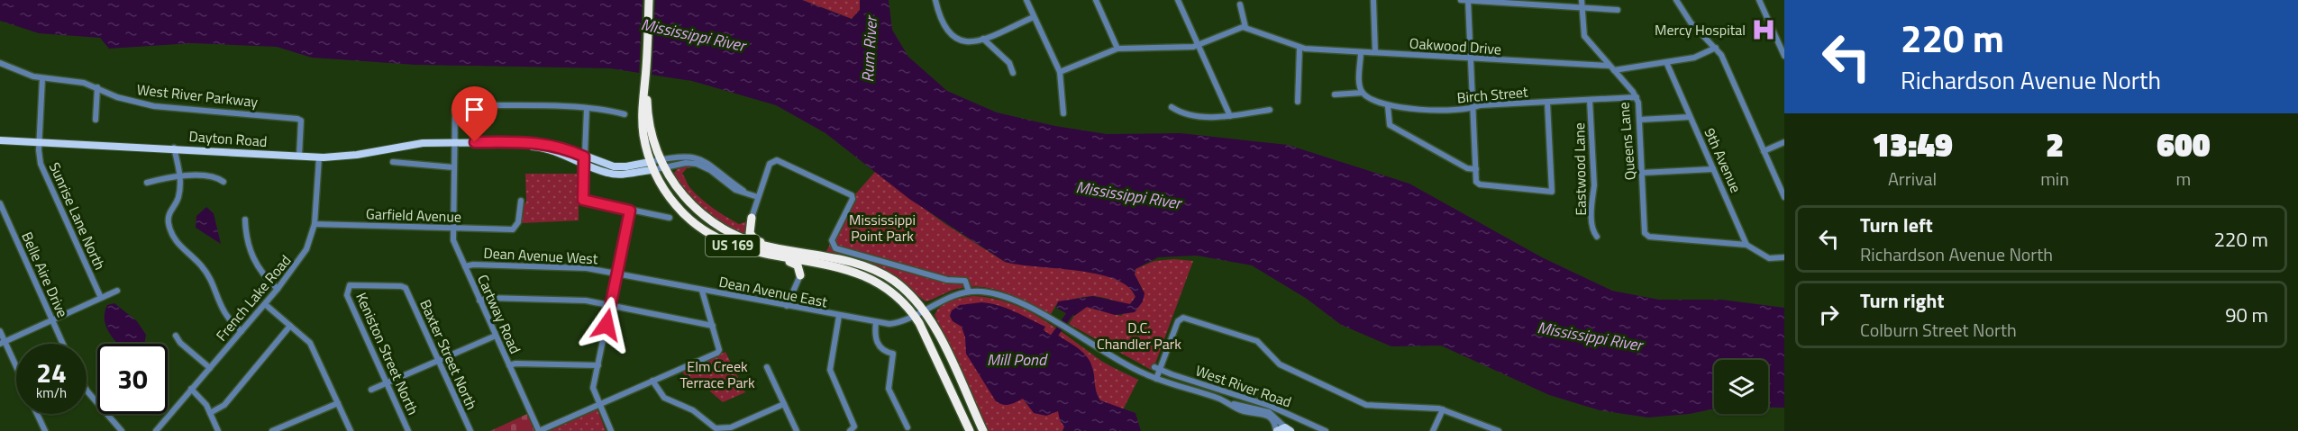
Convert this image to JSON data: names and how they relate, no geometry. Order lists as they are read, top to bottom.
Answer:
{
  "streets": {
    "highway": ["US 169"],
    "main road": ["Dayton Road"],
    "street": [
      "Oakwood Drive",
      "Birch Street",
      "West River Parkway",
      "Queens Lane",
      "9th Avenue",
      "Eastwood Lane",
      "Garfield Avenue",
      "Sunrise Lane North",
      "Dean Avenue West",
      "Belle Aire Drive",
      "Dean Avenue East",
      "French Lake Road",
      "Cartway Road",
      "Keniston Street North",
      "Baxter Street North",
      "West River Road"
    ]
  },
  "crossings": [
    ["Oakwood Drive", "Queens Lane"],
    ["Birch Street", "Queens Lane"],
    ["Birch Street", "Eastwood Lane"],
    ["West River Parkway", "Dayton Road"],
    ["West River Parkway", "Sunrise Lane North"],
    ["Dayton Road", "Sunrise Lane North"],
    ["Dayton Road", "US 169"],
    ["Dayton Road", "French Lake Road"],
    ["Dayton Road", "Cartway Road"],
    ["Queens Lane", "9th Avenue"],
    ["Garfield Avenue", "French Lake Road"],
    ["Garfield Avenue", "Cartway Road"],
    ["US 169", "Dean Avenue East"],
    ["US 169", "West River Road"],
    ["Dean Avenue West", "Dean Avenue East"],
    ["Dean Avenue West", "Cartway Road"],
    ["Dean Avenue East", "West River Road"],
    ["Keniston Street North", "Baxter Street North"]
  ],
  "water": ["Mississippi River", "Rum River", "Mill Pond"],
  "parks": ["Mississippi Point Park", "D.C. Chandler Park", "Elm Creek Terrace Park"],
  "places": {
    "hospital": ["Mercy Hospital"]
  },
  "page": {
    "turn": ["220 m", "Richardson Avenue North"],
    "eta": [
      "13:49",
      "Arrival",
      "2",
      "min",
      "600",
      "m"
    ],
    "list": [
      {
        "name": "Turn left",
        "note": "Richardson Avenue North",
        "value": "220 m"
      },
      {
        "name": "Turn right",
        "note": "Colburn Street North",
        "value": "90 m"
      }
    ],
    "speed": "24 km/h",
    "limit": "30"
  }
}
